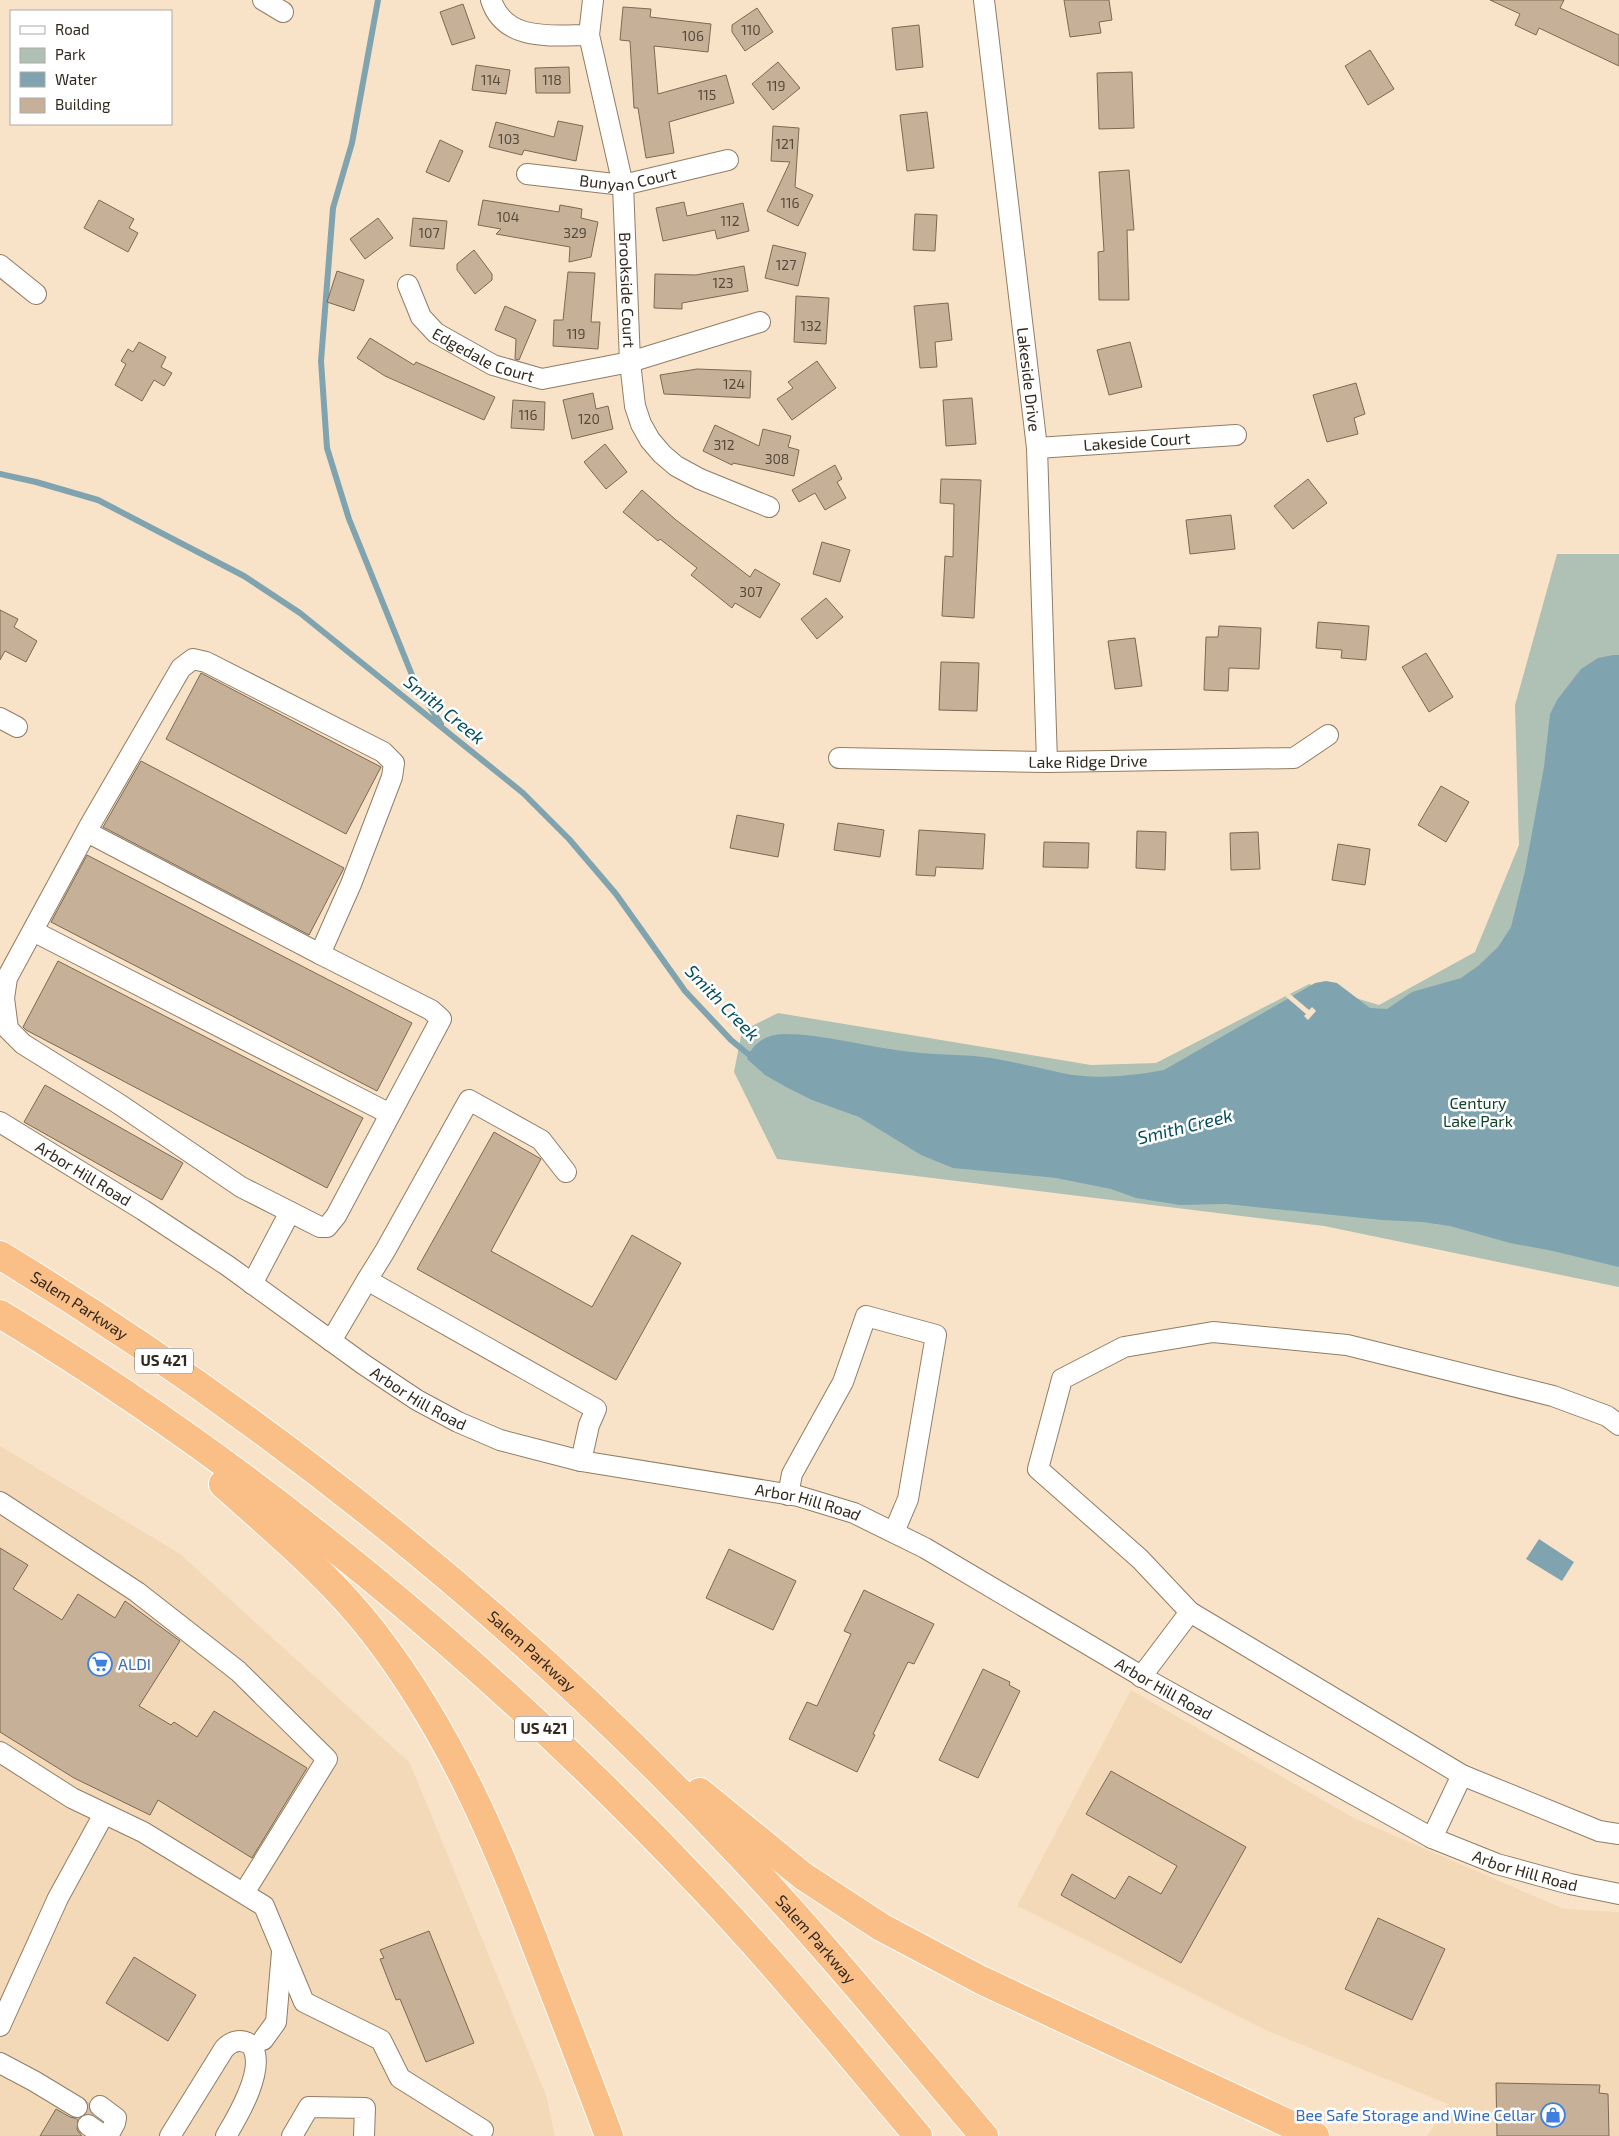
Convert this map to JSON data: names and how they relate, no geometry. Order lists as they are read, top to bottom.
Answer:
{
  "streets": {
    "highway": ["Salem Parkway", "US 421"],
    "street": [
      "Bunyan Court",
      "Brookside Court",
      "Edgedale Court",
      "Lakeside Drive",
      "Lakeside Court",
      "Lake Ridge Drive",
      "Arbor Hill Road"
    ]
  },
  "crossings": [
    ["Bunyan Court", "Brookside Court"],
    ["Brookside Court", "Edgedale Court"],
    ["Lakeside Drive", "Lakeside Court"],
    ["Lakeside Drive", "Lake Ridge Drive"]
  ],
  "water": ["Smith Creek"],
  "parks": ["Century Lake Park"],
  "places": {
    "supermarket": ["ALDI"],
    "shop": ["Bee Safe Storage and Wine Cellar"]
  },
  "house_numbers": [
    "110",
    "106",
    "114",
    "118",
    "119",
    "115",
    "103",
    "121",
    "116",
    "104",
    "112",
    "107",
    "329",
    "127",
    "123",
    "132",
    "119",
    "124",
    "116",
    "120",
    "312",
    "308",
    "307"
  ],
  "legend": [
    "Road",
    "Park",
    "Water",
    "Building"
  ]
}
